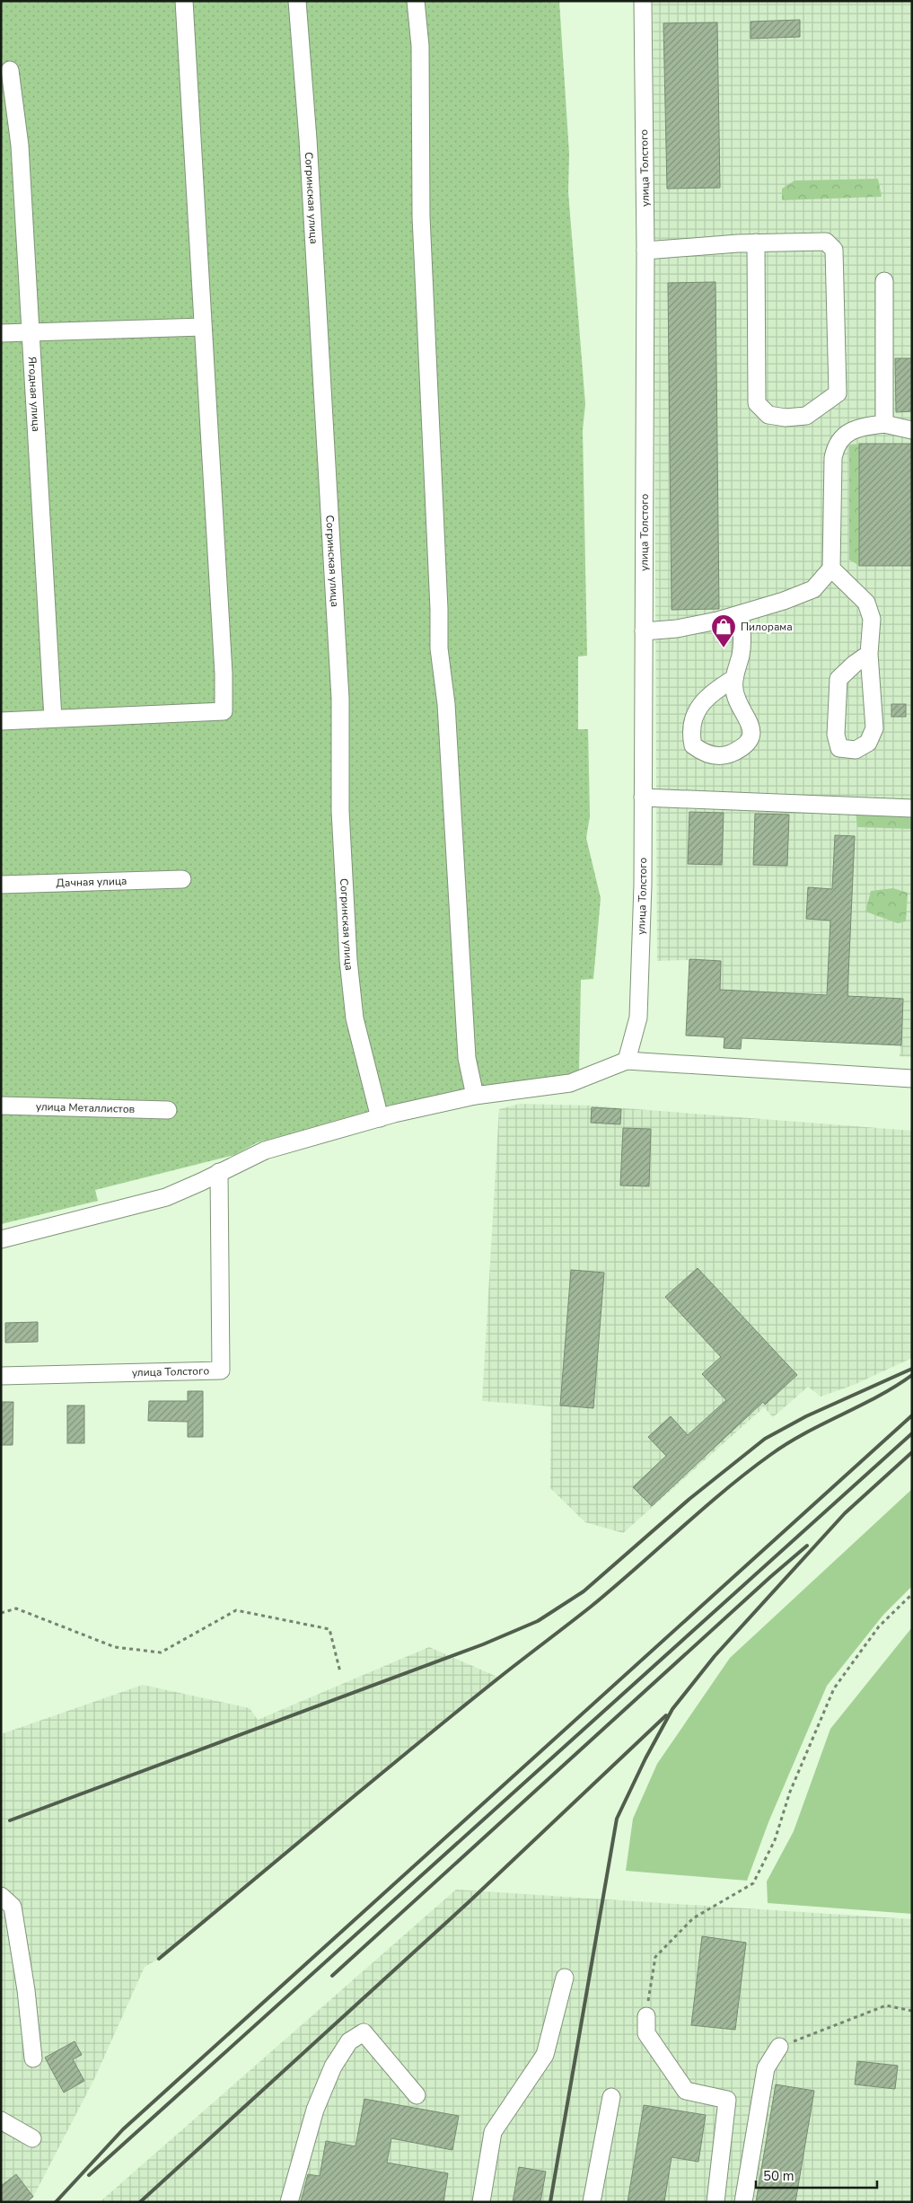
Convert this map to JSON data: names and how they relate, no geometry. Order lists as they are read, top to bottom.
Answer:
{
  "streets": {
    "street": [
      "улица Толстого",
      "Согринская улица",
      "Ягодная улица",
      "Дачная улица",
      "улица Металлистов"
    ]
  },
  "places": {
    "shop": ["Пилорама"]
  },
  "scale_bar": "50 m"
}
